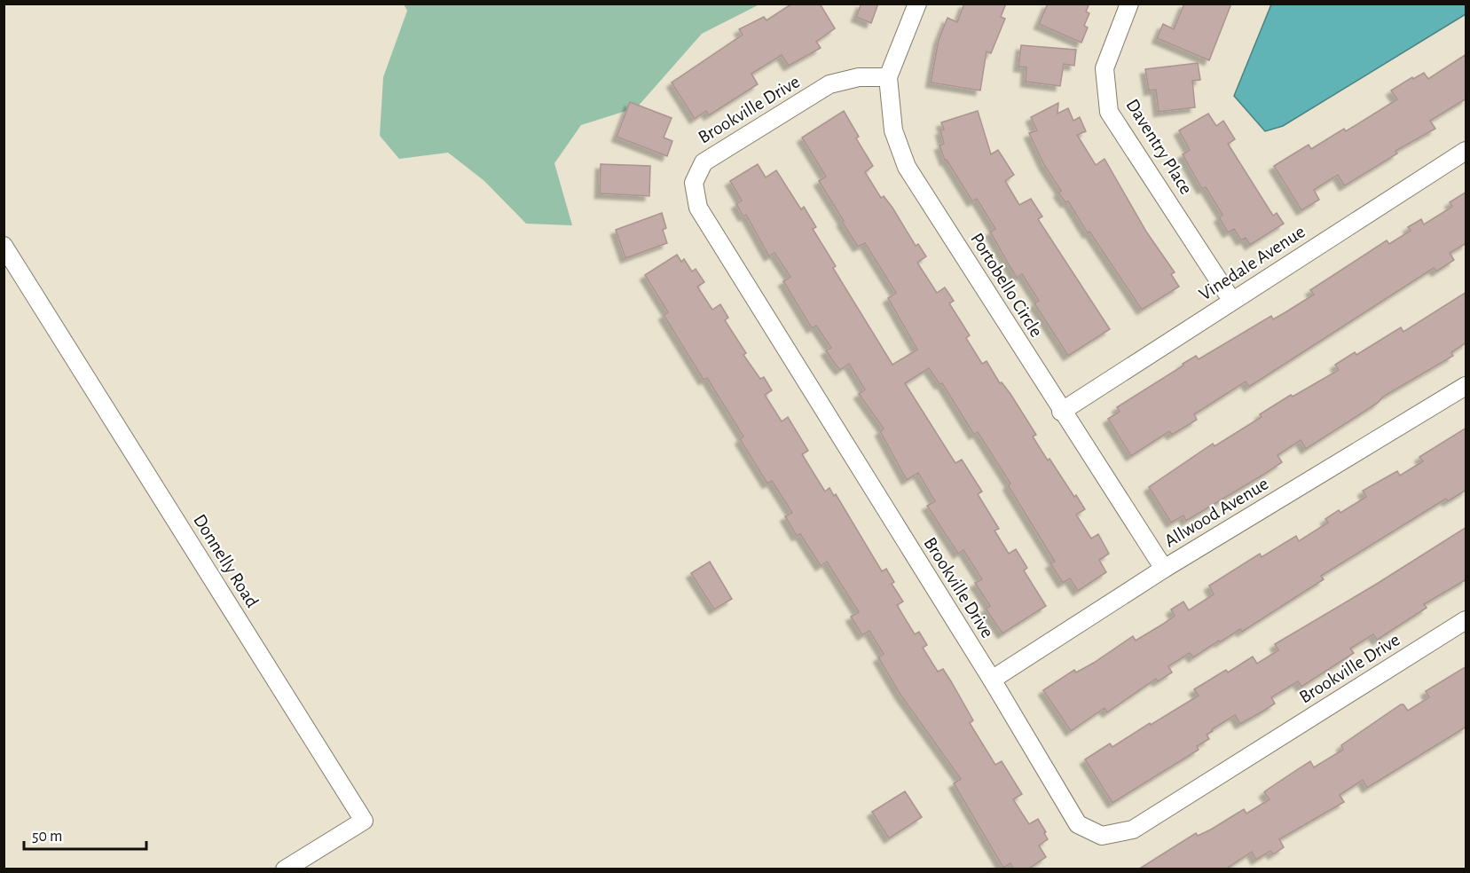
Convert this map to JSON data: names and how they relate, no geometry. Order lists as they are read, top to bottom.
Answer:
{
  "streets": {
    "street": [
      "Brookville Drive",
      "Daventry Place",
      "Vinedale Avenue",
      "Portobello Circle",
      "Allwood Avenue",
      "Donnelly Road"
    ]
  },
  "crossings": [
    ["Brookville Drive", "Portobello Circle"],
    ["Brookville Drive", "Allwood Avenue"],
    ["Daventry Place", "Vinedale Avenue"],
    ["Vinedale Avenue", "Portobello Circle"],
    ["Portobello Circle", "Allwood Avenue"]
  ],
  "scale_bar": "50 m"
}
